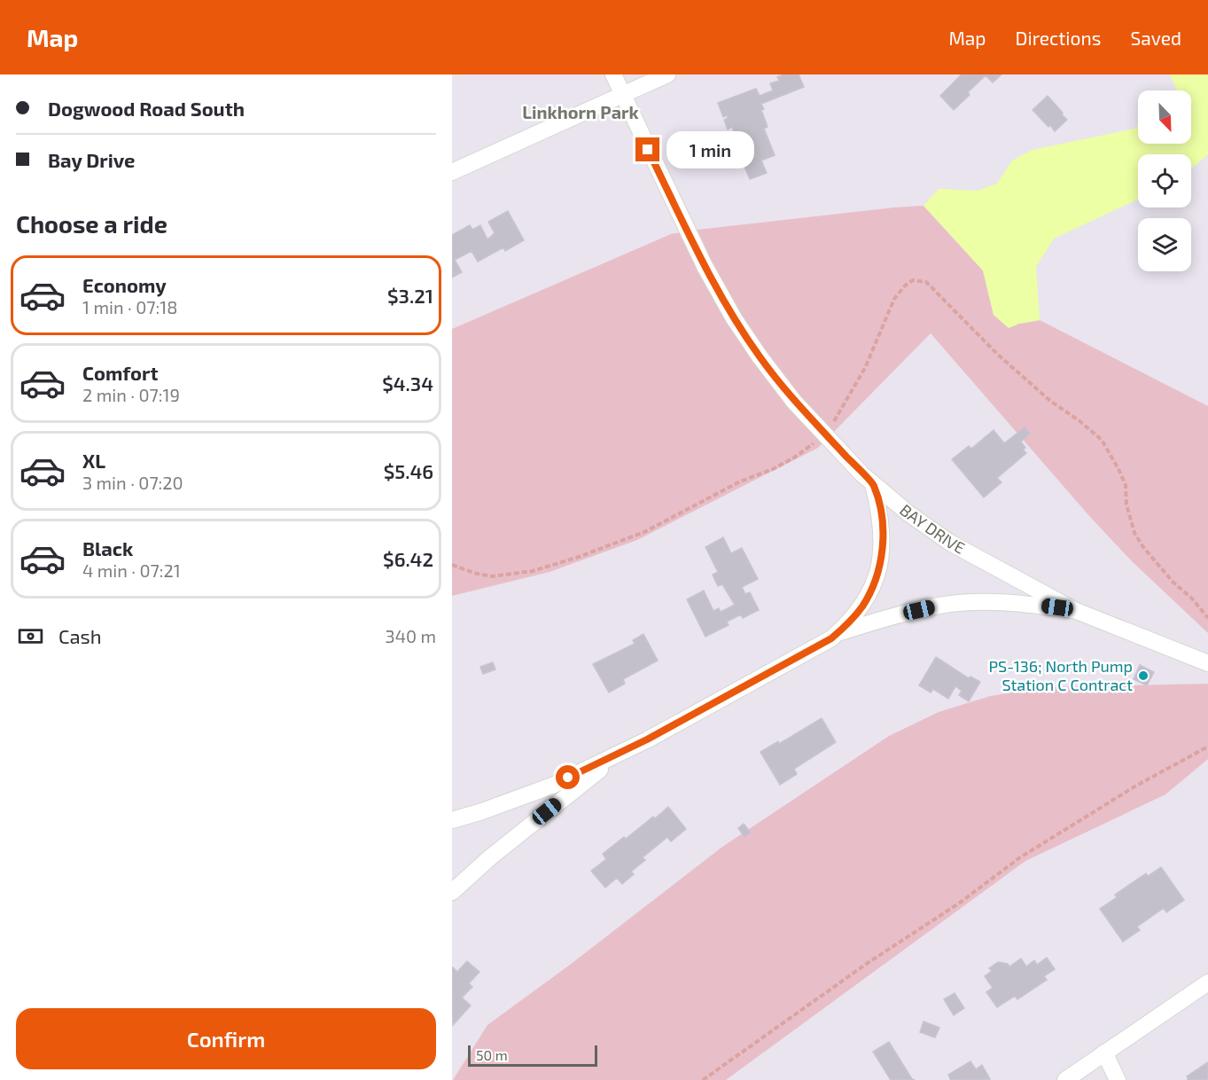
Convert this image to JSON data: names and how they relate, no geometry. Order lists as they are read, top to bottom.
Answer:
{
  "streets": {
    "street": ["BAY DRIVE"]
  },
  "districts": ["Linkhorn Park"],
  "places": ["PS-136; North Pump Station C Contract"],
  "scale_bar": "50 m",
  "north": "bottom right",
  "page": {
    "header": "Map",
    "nav": ["Map", "Directions", "Saved"],
    "banner": ["Dogwood Road South", "Bay Drive"],
    "bubble": "1 min",
    "heading": "Choose a ride",
    "list": [
      {
        "name": "Economy",
        "note": "1 min · 07:18",
        "value": "$3.21"
      },
      {
        "name": "Comfort",
        "note": "2 min · 07:19",
        "value": "$4.34"
      },
      {
        "name": "XL",
        "note": "3 min · 07:20",
        "value": "$5.46"
      },
      {
        "name": "Black",
        "note": "4 min · 07:21",
        "value": "$6.42"
      }
    ],
    "pay": ["Cash", "340 m"],
    "buttons": "Confirm",
    "scale": "50 m"
  }
}
